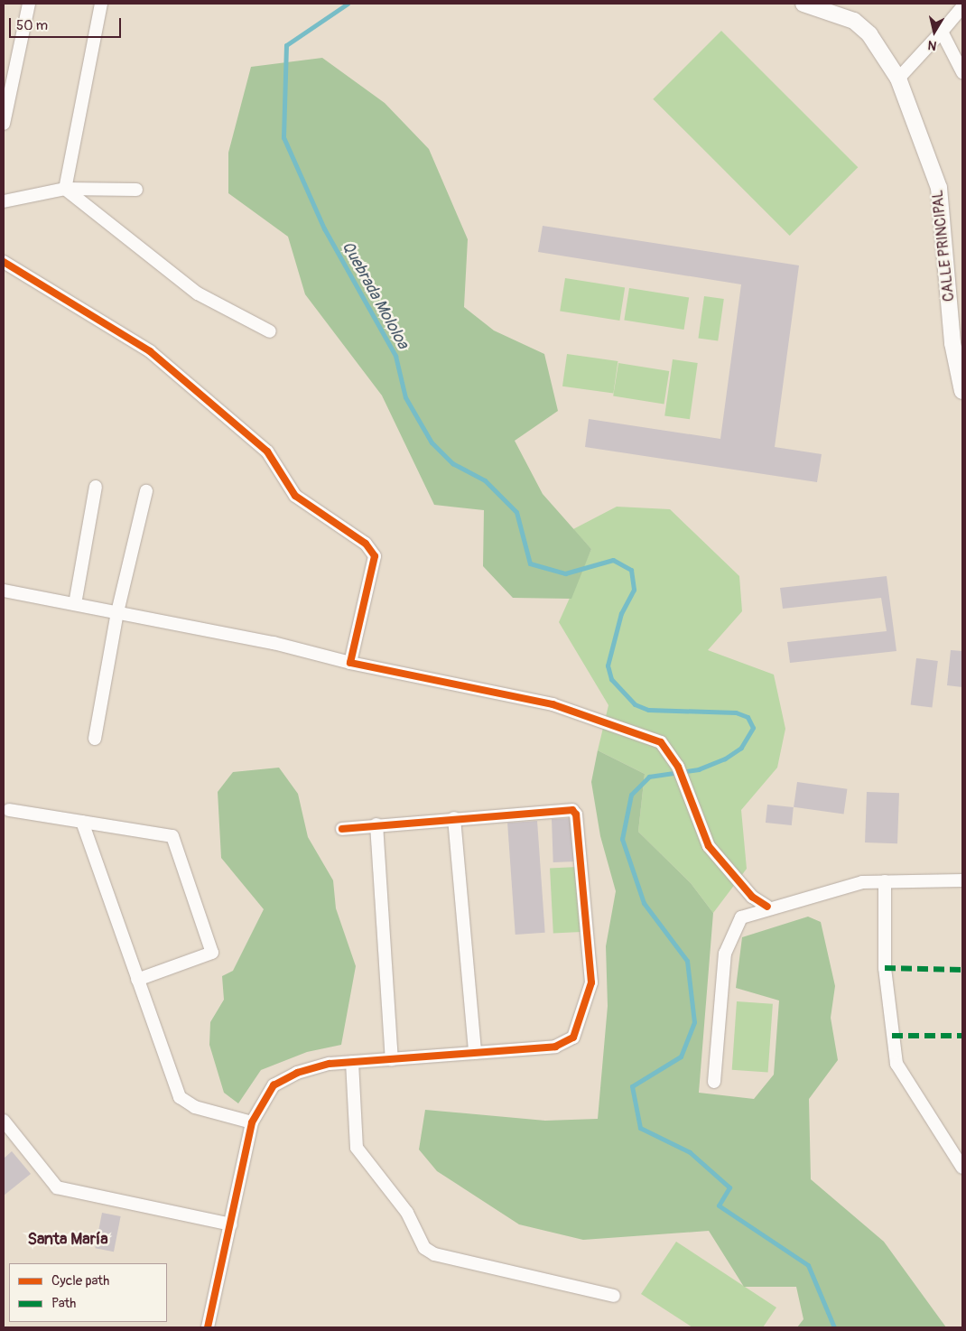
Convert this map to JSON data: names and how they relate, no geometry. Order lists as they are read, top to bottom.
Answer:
{
  "streets": {
    "street": ["CALLE PRINCIPAL"]
  },
  "districts": ["Santa María"],
  "water": ["Quebrada Mololoa"],
  "legend": ["Cycle path", "Path"],
  "scale_bar": "50 m",
  "north": "bottom"
}
